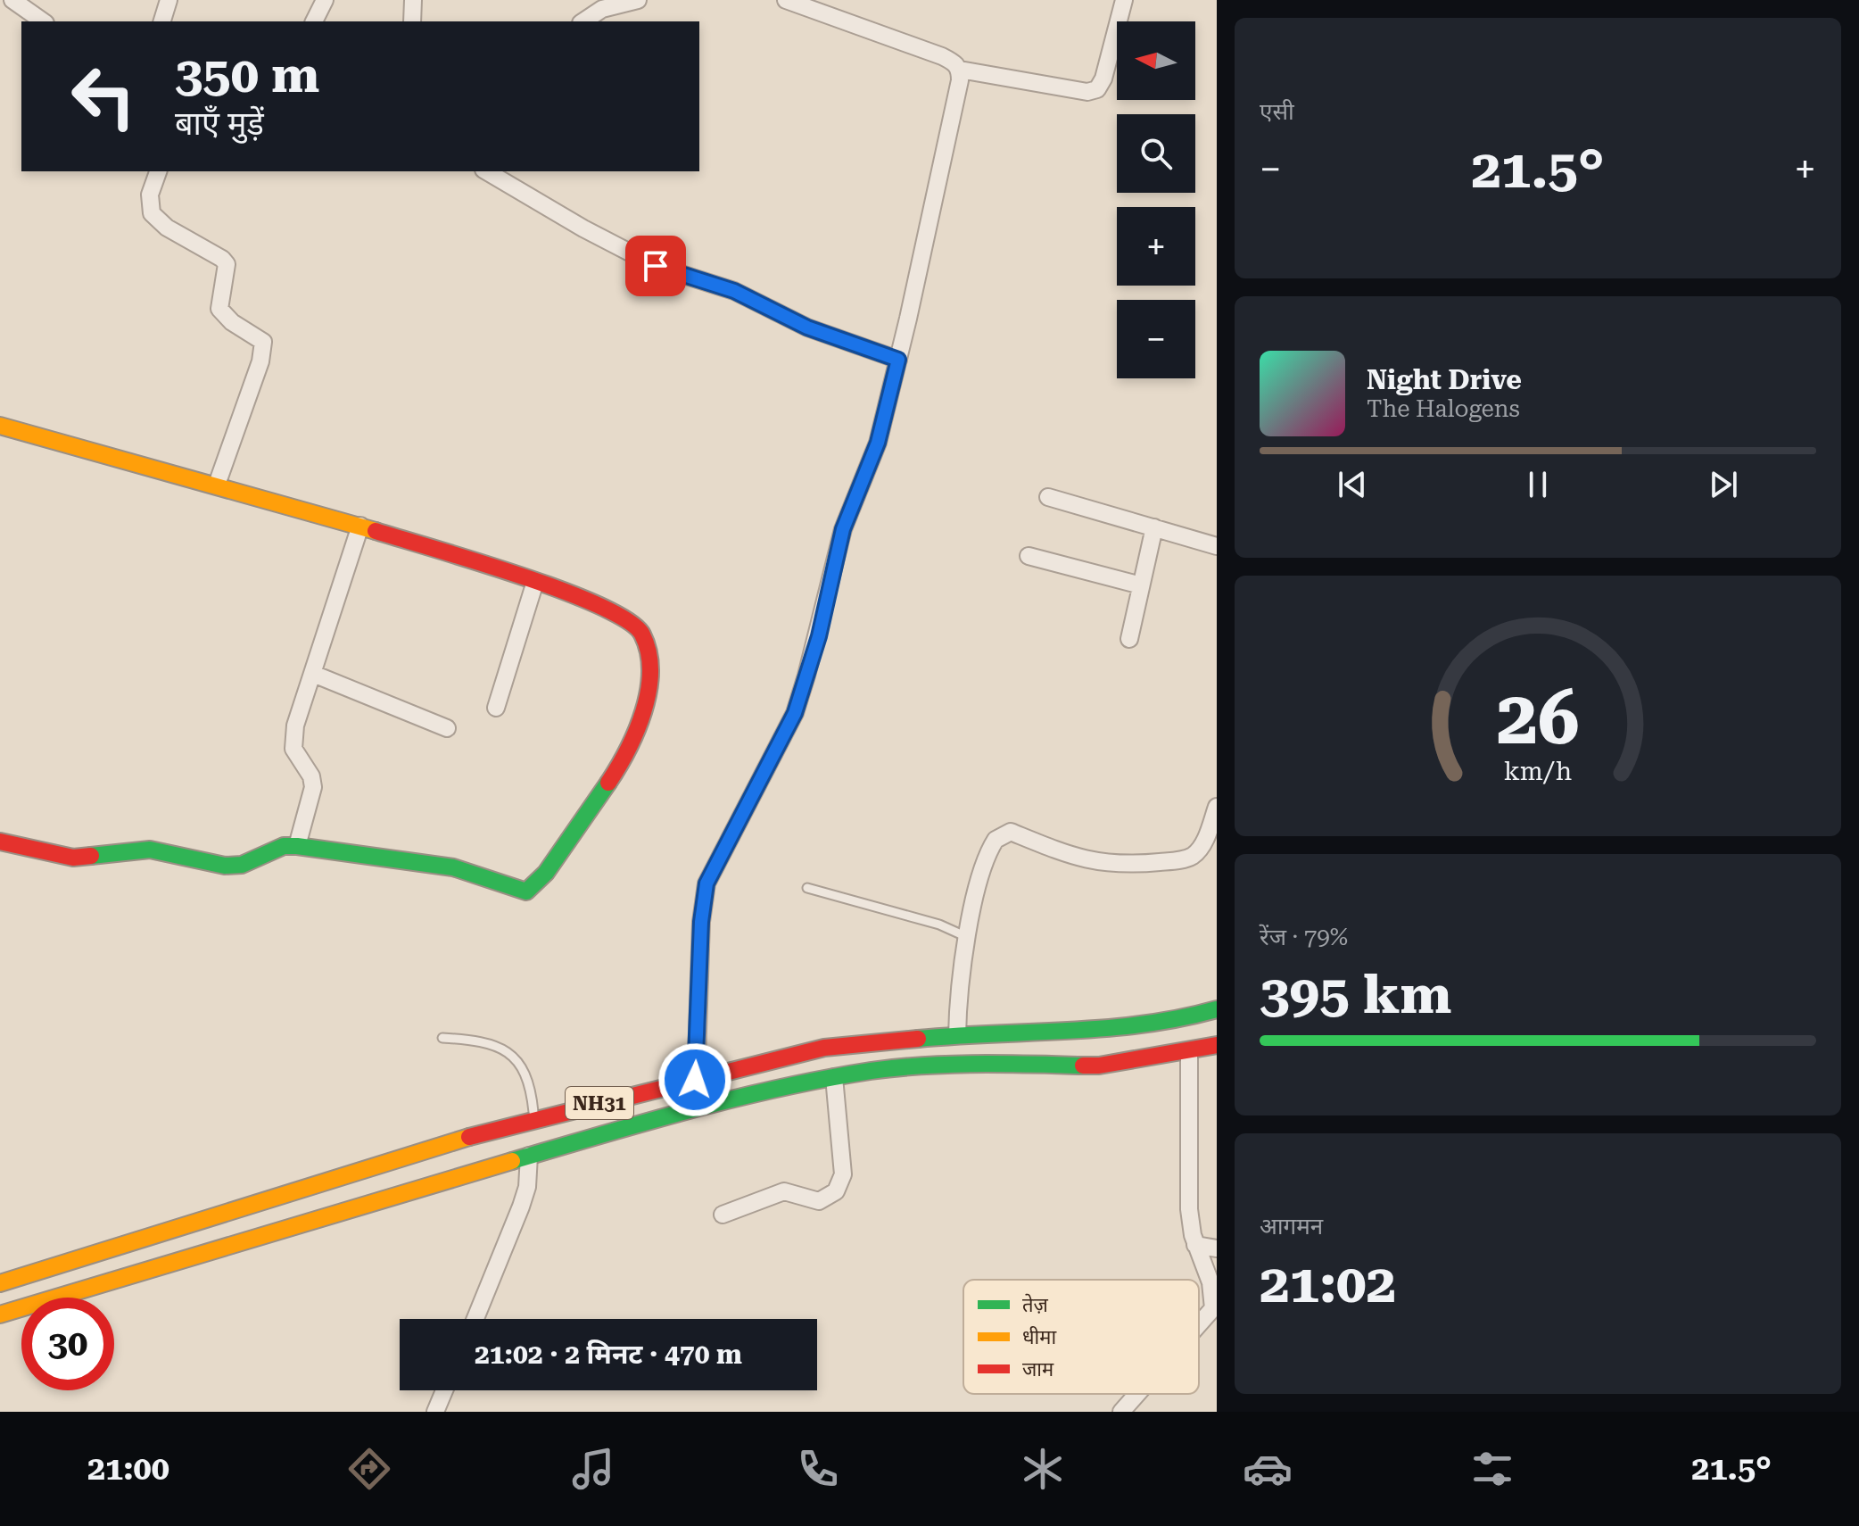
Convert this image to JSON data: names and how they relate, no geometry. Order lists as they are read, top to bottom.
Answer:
{
  "streets": {
    "main road": ["NH31"]
  },
  "legend": ["तेज़", "धीमा", "जाम"],
  "north": "left",
  "page": {
    "tile": [
      "एसी",
      ["रेंज · 79%", "395 km"],
      ["आगमन", "21:02"]
    ],
    "map_buttons": ["+", "−"],
    "turn": ["350 m", "बाएँ मुड़ें"],
    "heat": ["−", "21.5°", "+"],
    "song": ["Night Drive", "The Halogens"],
    "limit": "30",
    "trip": "21:02 · 2 मिनट · 470 m",
    "tabs": ["21:00", "21.5°"],
    "gauge": ["26", "km/h"]
  }
}
